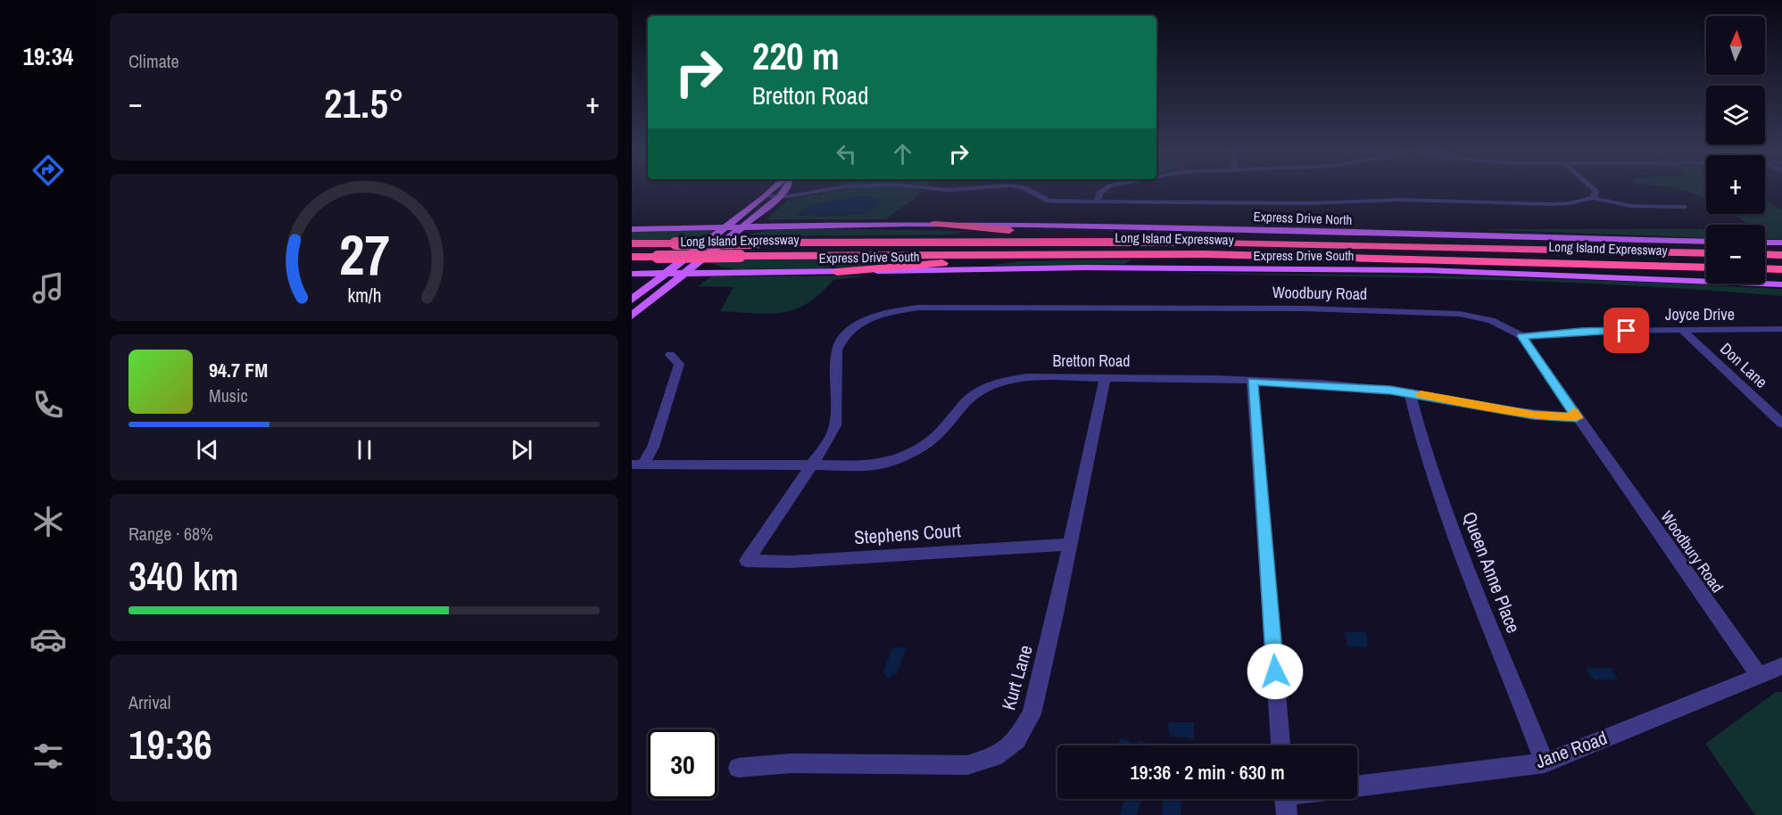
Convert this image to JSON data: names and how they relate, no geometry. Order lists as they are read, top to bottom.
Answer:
{
  "streets": {
    "highway": ["Long Island Expressway"],
    "main road": ["Express Drive North", "Express Drive South"],
    "street": [
      "Woodbury Road",
      "Joyce Drive",
      "Bretton Road",
      "Don Lane",
      "Stephens Court",
      "Queen Anne Place",
      "Kurt Lane",
      "Jane Road"
    ]
  },
  "crossings": [
    ["Woodbury Road", "Joyce Drive"],
    ["Woodbury Road", "Bretton Road"],
    ["Woodbury Road", "Stephens Court"],
    ["Woodbury Road", "Jane Road"],
    ["Joyce Drive", "Don Lane"],
    ["Bretton Road", "Queen Anne Place"],
    ["Bretton Road", "Kurt Lane"],
    ["Stephens Court", "Kurt Lane"],
    ["Queen Anne Place", "Jane Road"]
  ],
  "north": "top",
  "page": {
    "tabs": "19:34",
    "tile": [
      "Climate",
      ["Range · 68%", "340 km"],
      ["Arrival", "19:36"]
    ],
    "map_buttons": ["+", "−"],
    "turn": ["220 m", "Bretton Road"],
    "heat": ["−", "21.5°", "+"],
    "song": ["94.7 FM", "Music"],
    "limit": "30",
    "trip": "19:36 · 2 min · 630 m",
    "gauge": ["27", "km/h"]
  }
}
